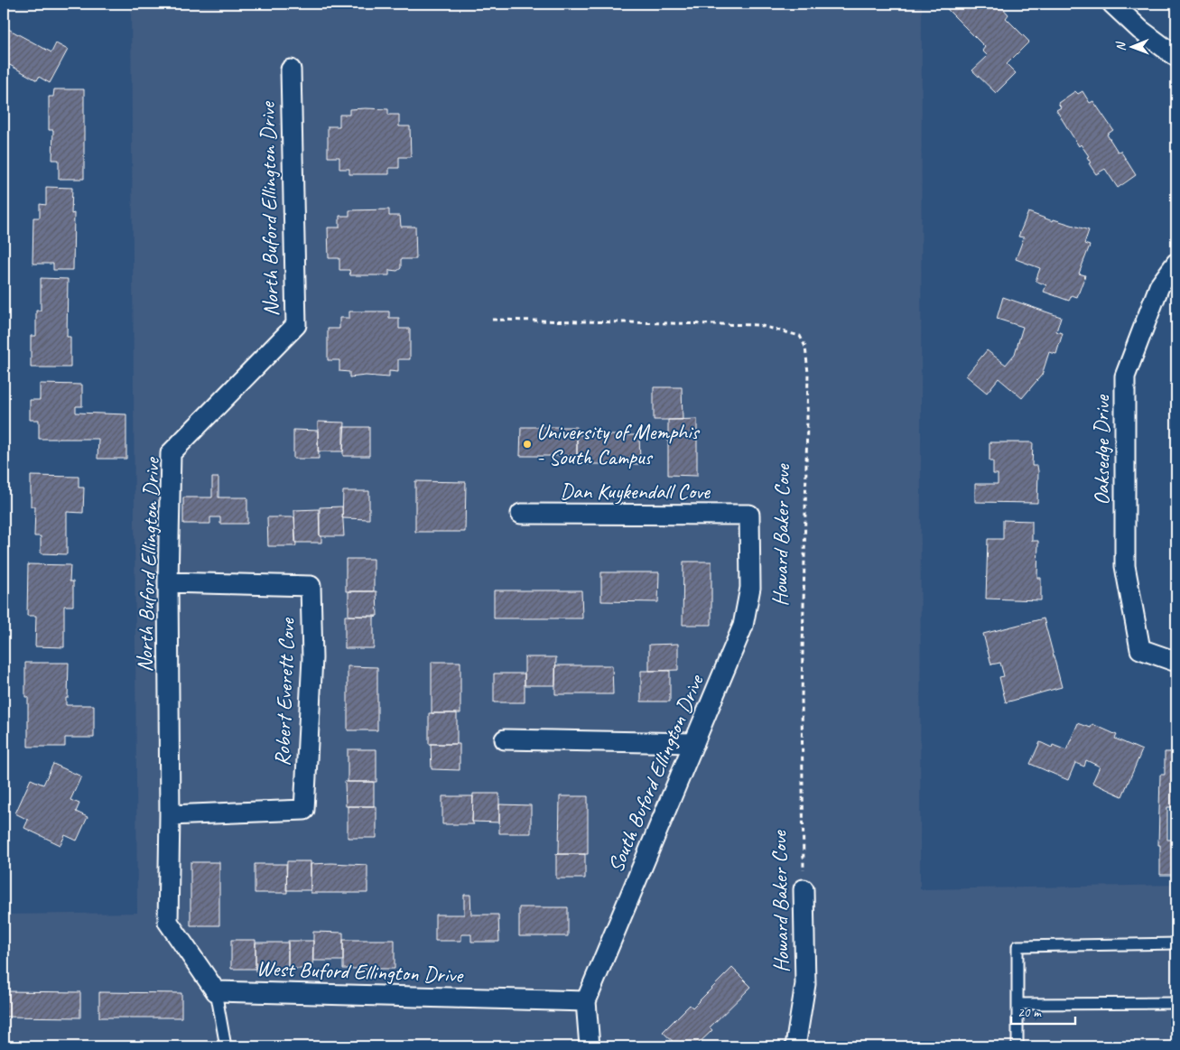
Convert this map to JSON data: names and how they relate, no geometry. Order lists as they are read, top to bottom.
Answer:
{
  "streets": {
    "street": [
      "North Buford Ellington Drive",
      "Oaksedge Drive",
      "Dan Kuykendall Cove",
      "Howard Baker Cove",
      "Robert Everett Cove",
      "South Buford Ellington Drive",
      "West Buford Ellington Drive"
    ]
  },
  "crossings": [
    ["North Buford Ellington Drive", "Robert Everett Cove"],
    ["North Buford Ellington Drive", "West Buford Ellington Drive"],
    ["Dan Kuykendall Cove", "South Buford Ellington Drive"],
    ["South Buford Ellington Drive", "West Buford Ellington Drive"]
  ],
  "places": ["University of Memphis - South Campus"],
  "scale_bar": "20 m",
  "north": "left"
}
